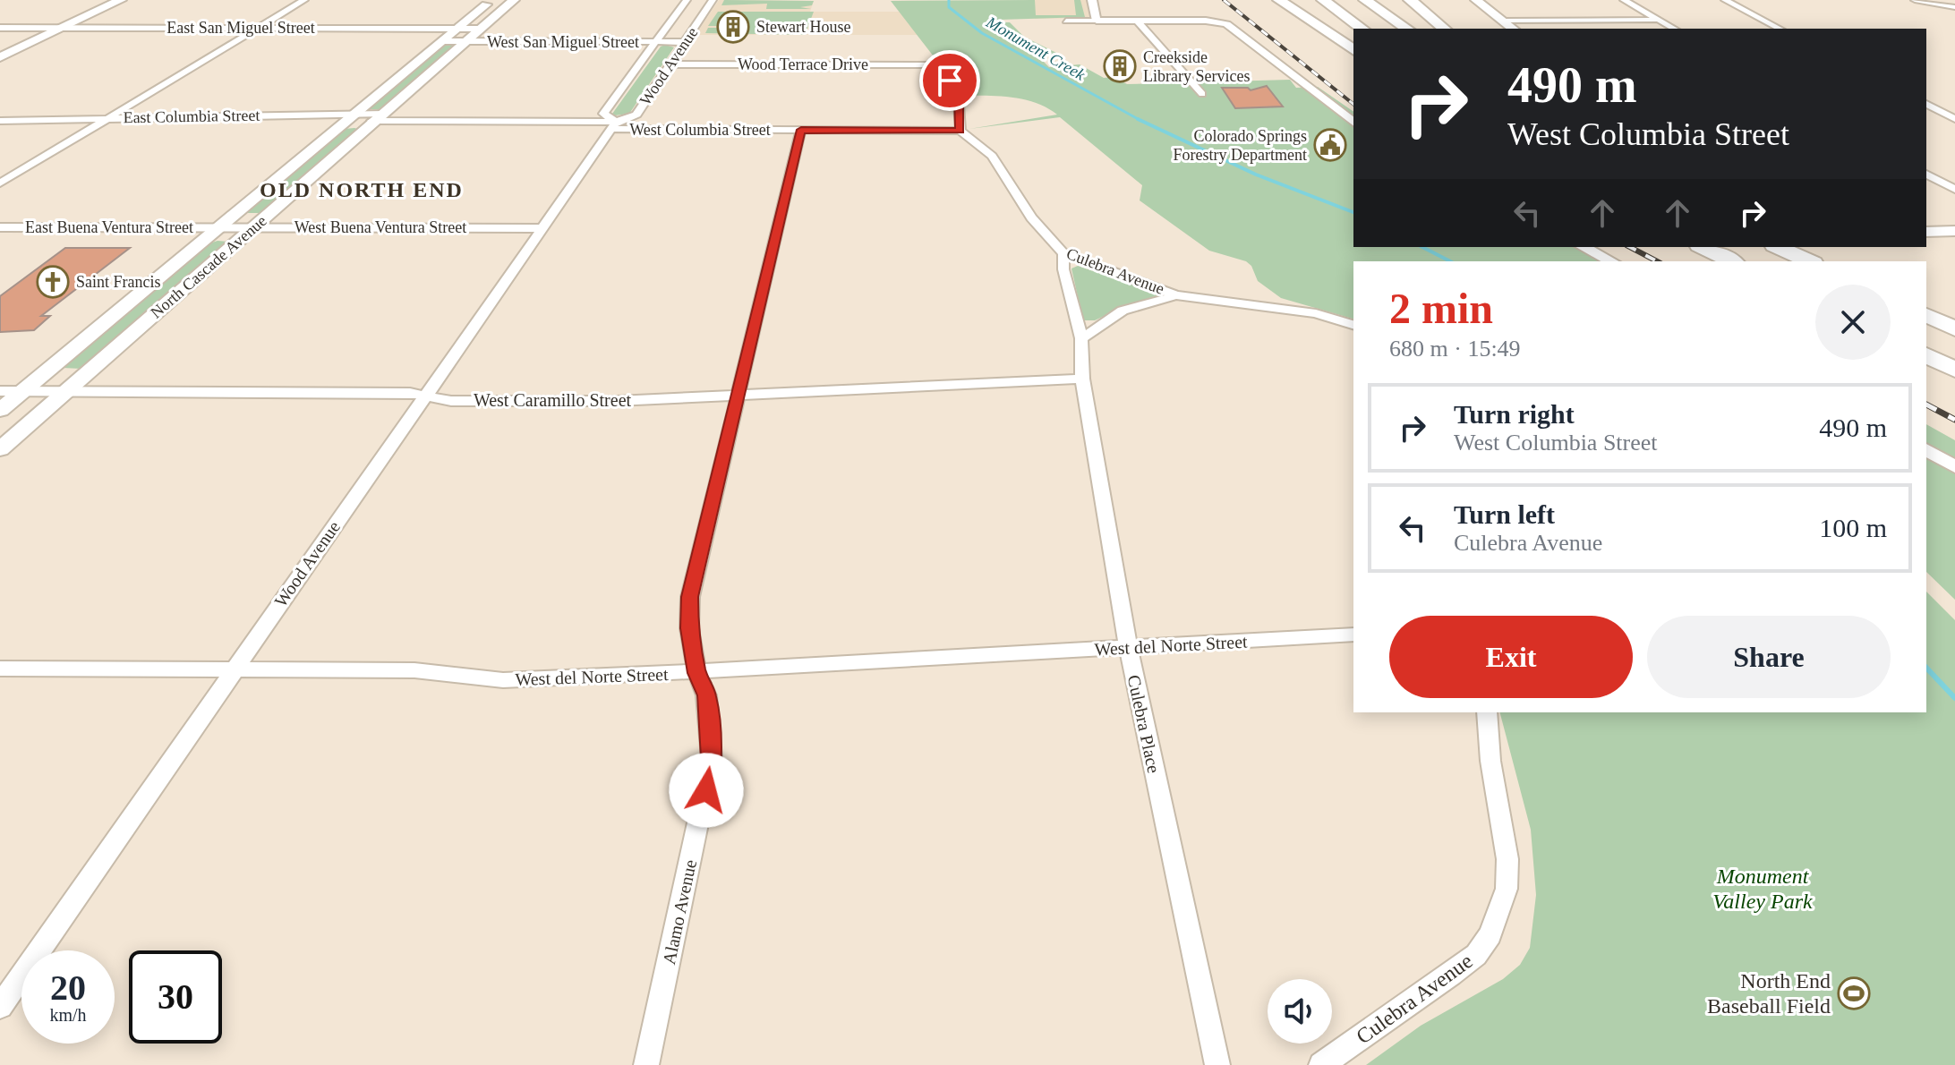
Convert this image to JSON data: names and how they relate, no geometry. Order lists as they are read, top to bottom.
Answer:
{
  "streets": {
    "main road": ["North Cascade Avenue"],
    "street": [
      "East San Miguel Street",
      "West San Miguel Street",
      "Wood Terrace Drive",
      "Wood Avenue",
      "East Columbia Street",
      "West Columbia Street",
      "East Buena Ventura Street",
      "West Buena Ventura Street",
      "Culebra Avenue",
      "West Caramillo Street",
      "West del Norte Street",
      "Culebra Place",
      "Alamo Avenue"
    ]
  },
  "crossings": [
    ["East San Miguel Street", "North Cascade Avenue"],
    ["West San Miguel Street", "Wood Avenue"],
    ["West San Miguel Street", "North Cascade Avenue"],
    ["Wood Terrace Drive", "Wood Avenue"],
    ["Wood Terrace Drive", "West Columbia Street"],
    ["Wood Terrace Drive", "Culebra Avenue"],
    ["Wood Avenue", "West Columbia Street"],
    ["Wood Avenue", "West Buena Ventura Street"],
    ["Wood Avenue", "West Caramillo Street"],
    ["Wood Avenue", "West del Norte Street"],
    ["East Columbia Street", "West Columbia Street"],
    ["East Columbia Street", "North Cascade Avenue"],
    ["West Columbia Street", "North Cascade Avenue"],
    ["West Columbia Street", "Culebra Avenue"],
    ["West Columbia Street", "Alamo Avenue"],
    ["East Buena Ventura Street", "West Buena Ventura Street"],
    ["East Buena Ventura Street", "North Cascade Avenue"],
    ["West Buena Ventura Street", "North Cascade Avenue"],
    ["North Cascade Avenue", "West Caramillo Street"],
    ["Culebra Avenue", "Culebra Place"],
    ["West Caramillo Street", "Culebra Place"],
    ["West Caramillo Street", "Alamo Avenue"],
    ["West del Norte Street", "Culebra Place"],
    ["West del Norte Street", "Alamo Avenue"]
  ],
  "districts": ["OLD NORTH END"],
  "water": ["Monument Creek"],
  "parks": ["Monument Valley Park"],
  "places": {
    "building": ["Stewart House", "Creekside Library Services"],
    "public building": ["Colorado Springs Forestry Department"],
    "church": ["Saint Francis"],
    "sports": ["North End Baseball Field"]
  },
  "page": {
    "turn": ["490 m", "West Columbia Street"],
    "heading": ["2 min", "680 m · 15:49"],
    "list": [
      {
        "name": "Turn right",
        "note": "West Columbia Street",
        "value": "490 m"
      },
      {
        "name": "Turn left",
        "note": "Culebra Avenue",
        "value": "100 m"
      }
    ],
    "buttons": ["Exit", "Share"],
    "speed": "20 km/h",
    "limit": "30"
  }
}
